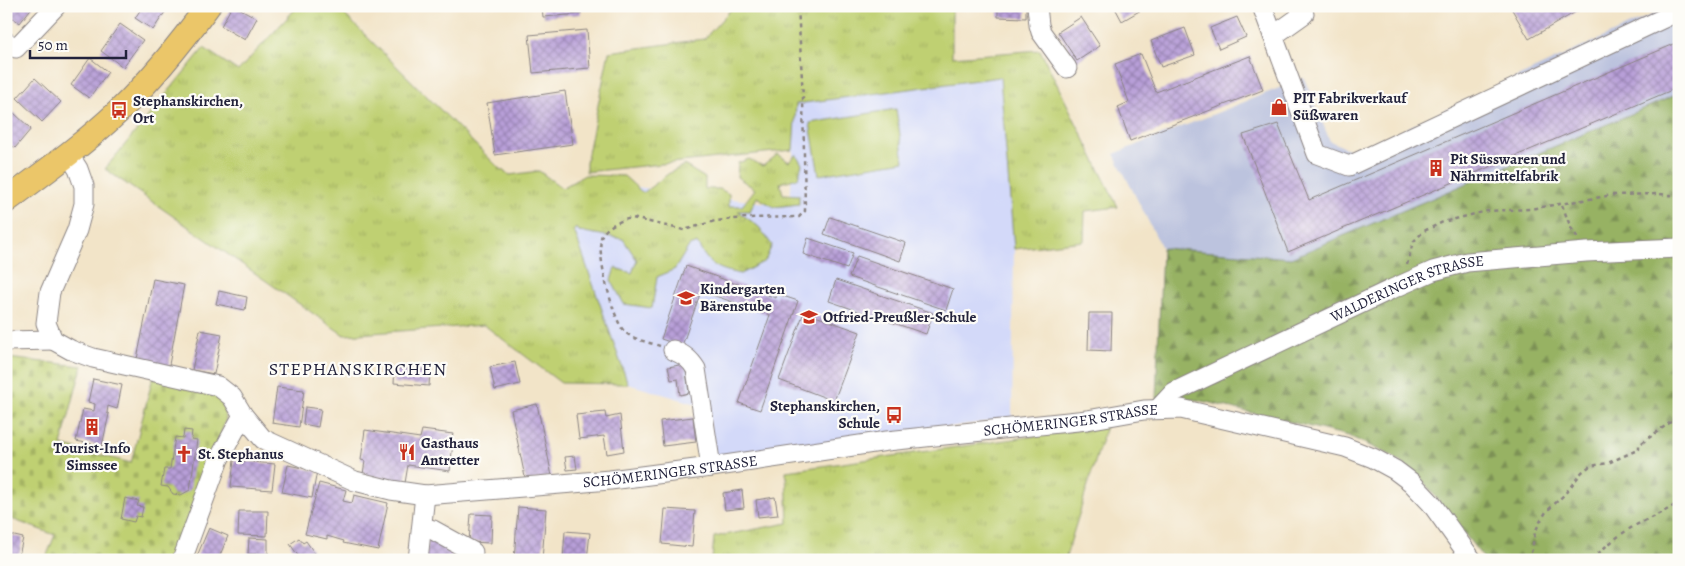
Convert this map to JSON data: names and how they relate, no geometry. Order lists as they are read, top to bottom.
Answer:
{
  "streets": {
    "street": ["WALDERINGER STRASSE", "SCHÖMERINGER STRASSE"]
  },
  "crossings": [
    ["WALDERINGER STRASSE", "SCHÖMERINGER STRASSE"]
  ],
  "districts": ["STEPHANSKIRCHEN"],
  "places": {
    "shop": ["PIT Fabrikverkauf Süßwaren"],
    "bus stop": ["Stephanskirchen, Ort", "Stephanskirchen, Schule"],
    "building": ["Pit Süsswaren und Nährmittelfabrik", "Tourist-Info Simssee"],
    "school or university": ["Kindergarten Bärenstube", "Otfried-Preußler-Schule"],
    "restaurant": ["Gasthaus Antretter"],
    "church": ["St. Stephanus"]
  },
  "scale_bar": "50 m"
}
